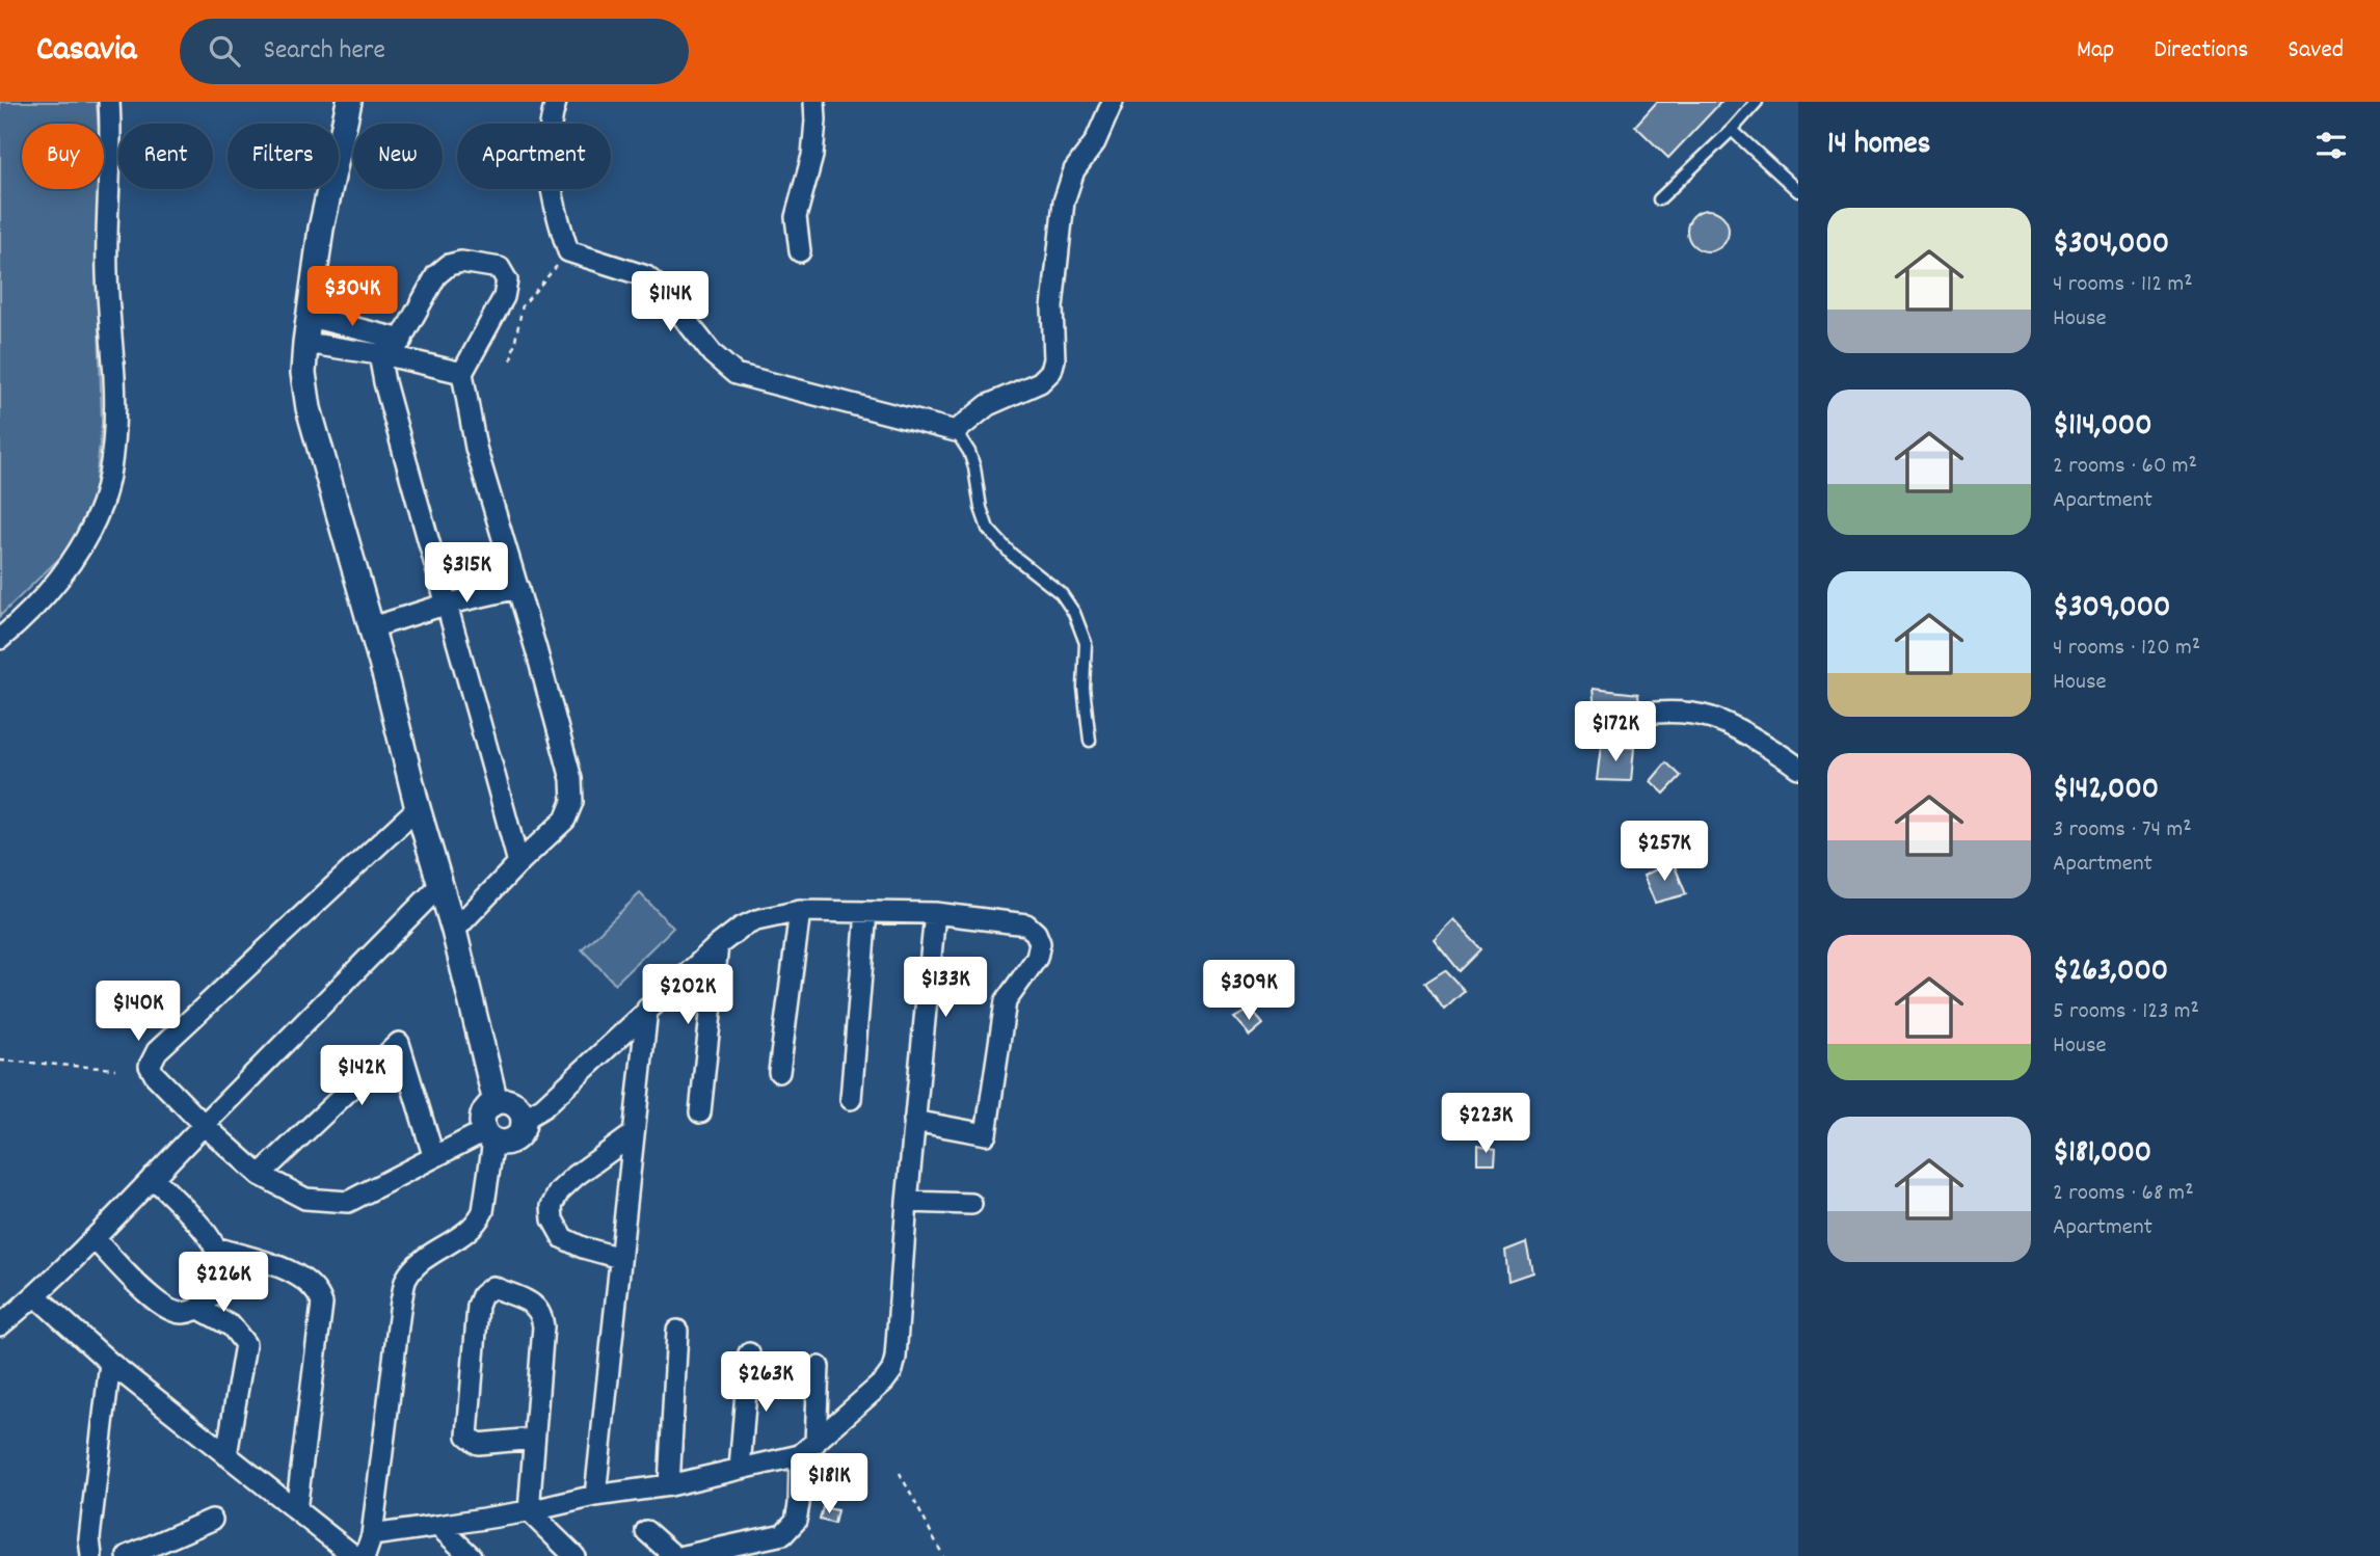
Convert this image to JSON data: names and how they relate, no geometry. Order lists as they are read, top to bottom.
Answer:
{
  "page": {
    "header": "Casavia",
    "search": "Search here",
    "nav": ["Map", "Directions", "Saved"],
    "heading": "14 homes",
    "chip": [
      "Buy",
      "Rent",
      "Filters",
      "New",
      "Apartment"
    ],
    "list": [
      {
        "name": "$304,000",
        "note": "4 rooms · 112 m² · House"
      },
      {
        "name": "$114,000",
        "note": "2 rooms · 60 m² · Apartment"
      },
      {
        "name": "$309,000",
        "note": "4 rooms · 120 m² · House"
      },
      {
        "name": "$142,000",
        "note": "3 rooms · 74 m² · Apartment"
      },
      {
        "name": "$263,000",
        "note": "5 rooms · 123 m² · House"
      },
      {
        "name": "$181,000",
        "note": "2 rooms · 68 m² · Apartment"
      }
    ],
    "price": [
      "$304K",
      "$114K",
      "$315K",
      "$172K",
      "$257K",
      "$133K",
      "$309K",
      "$202K",
      "$140K",
      "$142K",
      "$223K",
      "$226K",
      "$263K",
      "$181K"
    ]
  }
}
